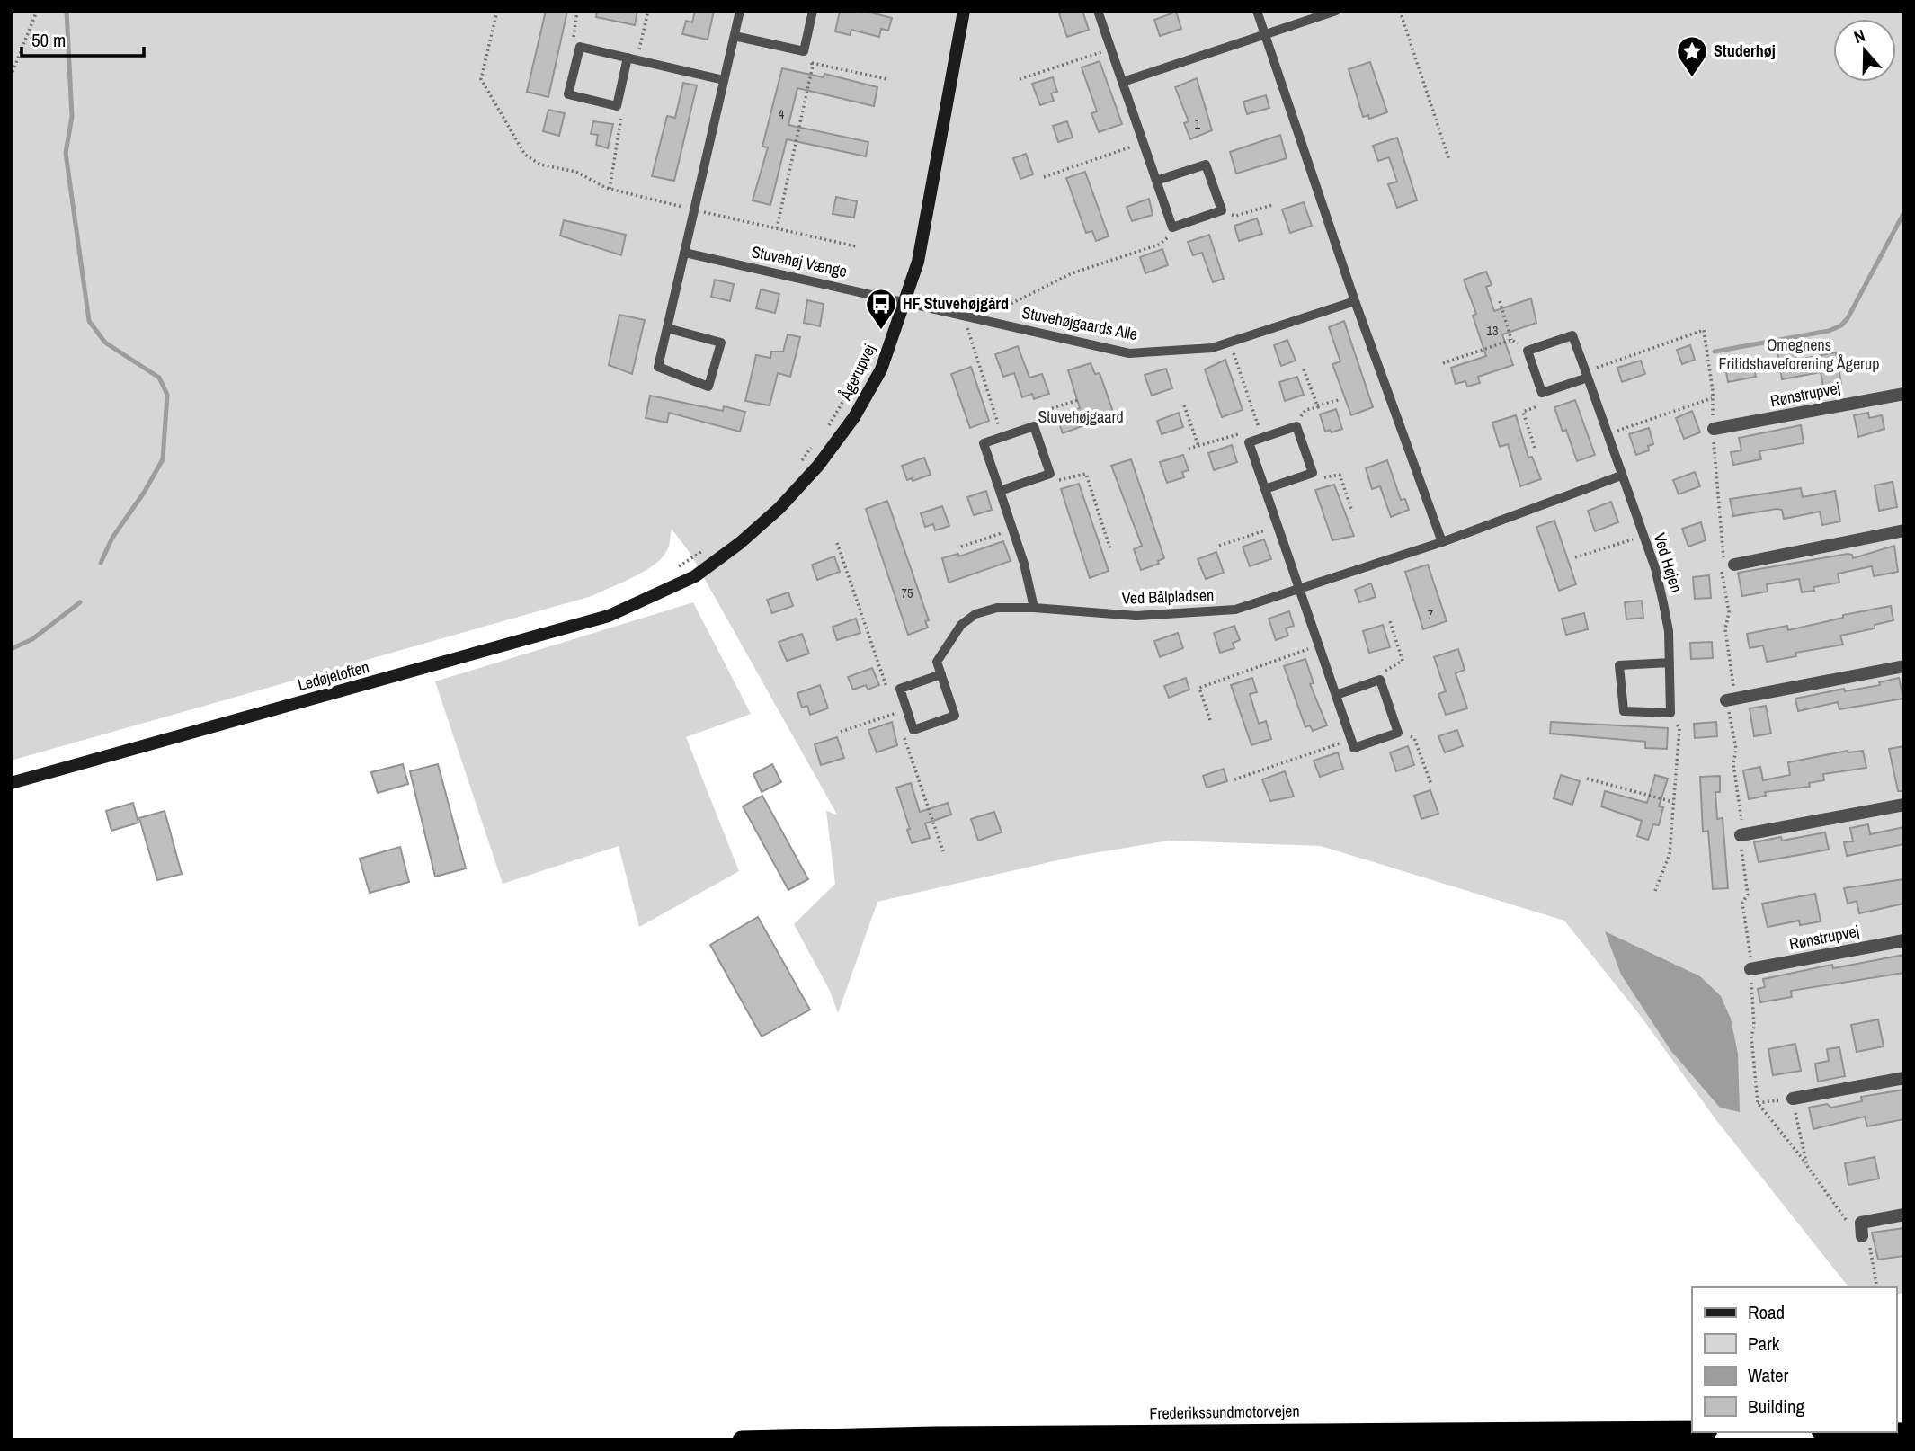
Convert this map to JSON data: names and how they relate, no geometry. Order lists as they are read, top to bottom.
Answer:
{
  "streets": {
    "highway": ["Frederikssundmotorvejen"],
    "street": ["Ågerupvej", "Rønstrupvej", "Ledøjetoften"],
    "lane": [
      "Stuvehøj Vænge",
      "Stuvehøjgaards Alle",
      "Ved Højen",
      "Ved Bålpladsen"
    ]
  },
  "crossings": [
    ["Stuvehøj Vænge", "Stuvehøjgaards Alle"],
    ["Stuvehøj Vænge", "Ågerupvej"],
    ["Stuvehøjgaards Alle", "Ågerupvej"],
    ["Ågerupvej", "Ledøjetoften"]
  ],
  "parks": ["Omegnens Fritidshaveforening Ågerup", "Stuvehøjgaard"],
  "places": {
    "place": ["Studerhøj"],
    "bus stop": ["HF Stuvehøjgård"]
  },
  "house_numbers": [
    "4",
    "1",
    "13",
    "75",
    "7"
  ],
  "legend": [
    "Road",
    "Park",
    "Water",
    "Building"
  ],
  "scale_bar": "50 m",
  "north": "top"
}
